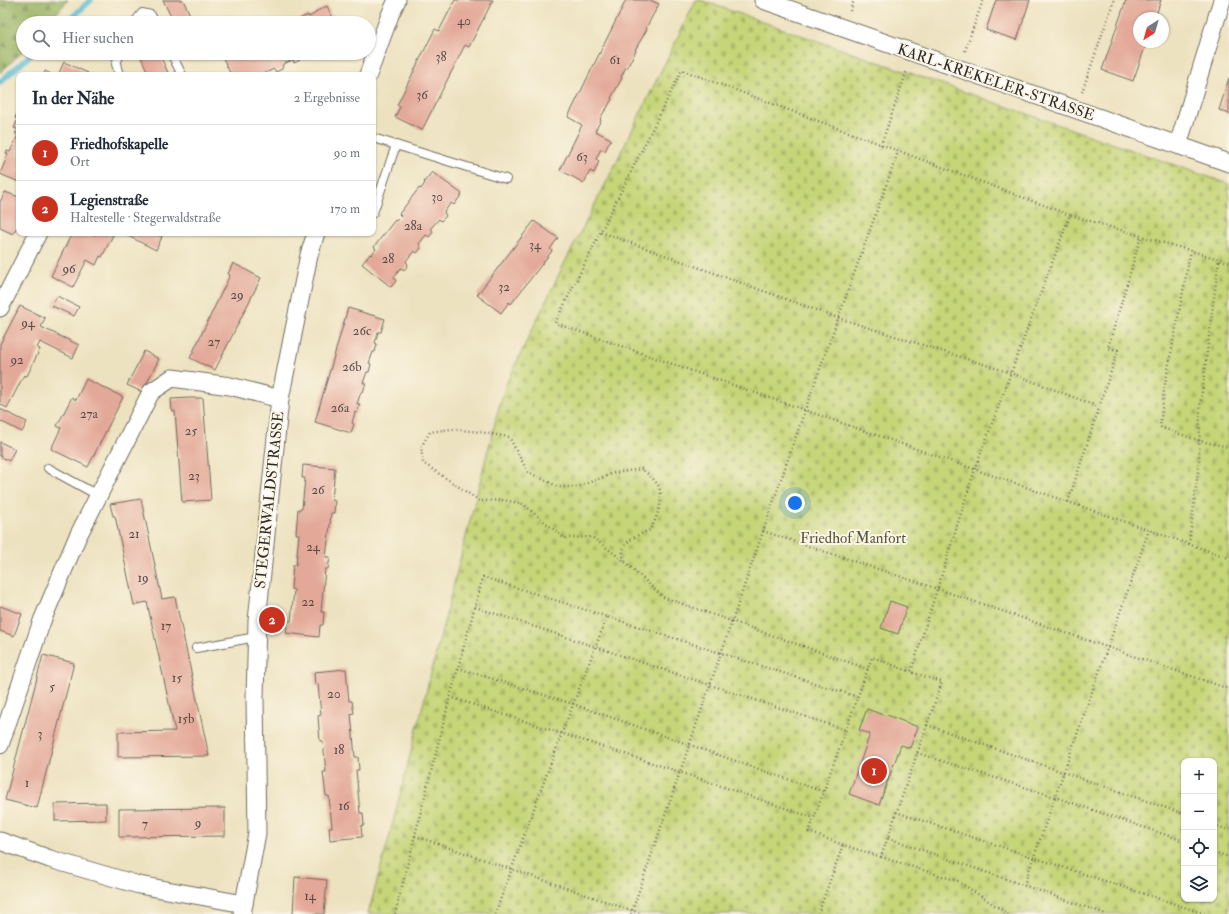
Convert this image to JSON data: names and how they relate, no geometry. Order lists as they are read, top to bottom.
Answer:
{
  "streets": {
    "street": ["KARL-KREKELER-STRASSE", "STEGERWALDSTRASSE"]
  },
  "parks": ["Friedhof Manfort"],
  "house_numbers": [
    "40",
    "38",
    "61",
    "36",
    "63",
    "30",
    "28a",
    "34",
    "28",
    "96",
    "32",
    "29",
    "94",
    "26c",
    "27",
    "92",
    "26b",
    "26a",
    "27a",
    "25",
    "23",
    "26",
    "21",
    "24",
    "19",
    "22",
    "17",
    "15",
    "5",
    "20",
    "15b",
    "3",
    "18",
    "1",
    "16",
    "9",
    "7",
    "14"
  ],
  "north": "bottom left",
  "page": {
    "search": "Hier suchen",
    "heading": ["In der Nähe", "2 Ergebnisse"],
    "list": [
      {
        "mark": "1",
        "name": "Friedhofskapelle",
        "note": "Ort",
        "value": "90 m"
      },
      {
        "mark": "2",
        "name": "Legienstraße",
        "note": "Haltestelle · Stegerwaldstraße",
        "value": "170 m"
      }
    ],
    "pins": ["2", "1"],
    "map_buttons": ["+", "−"]
  }
}
